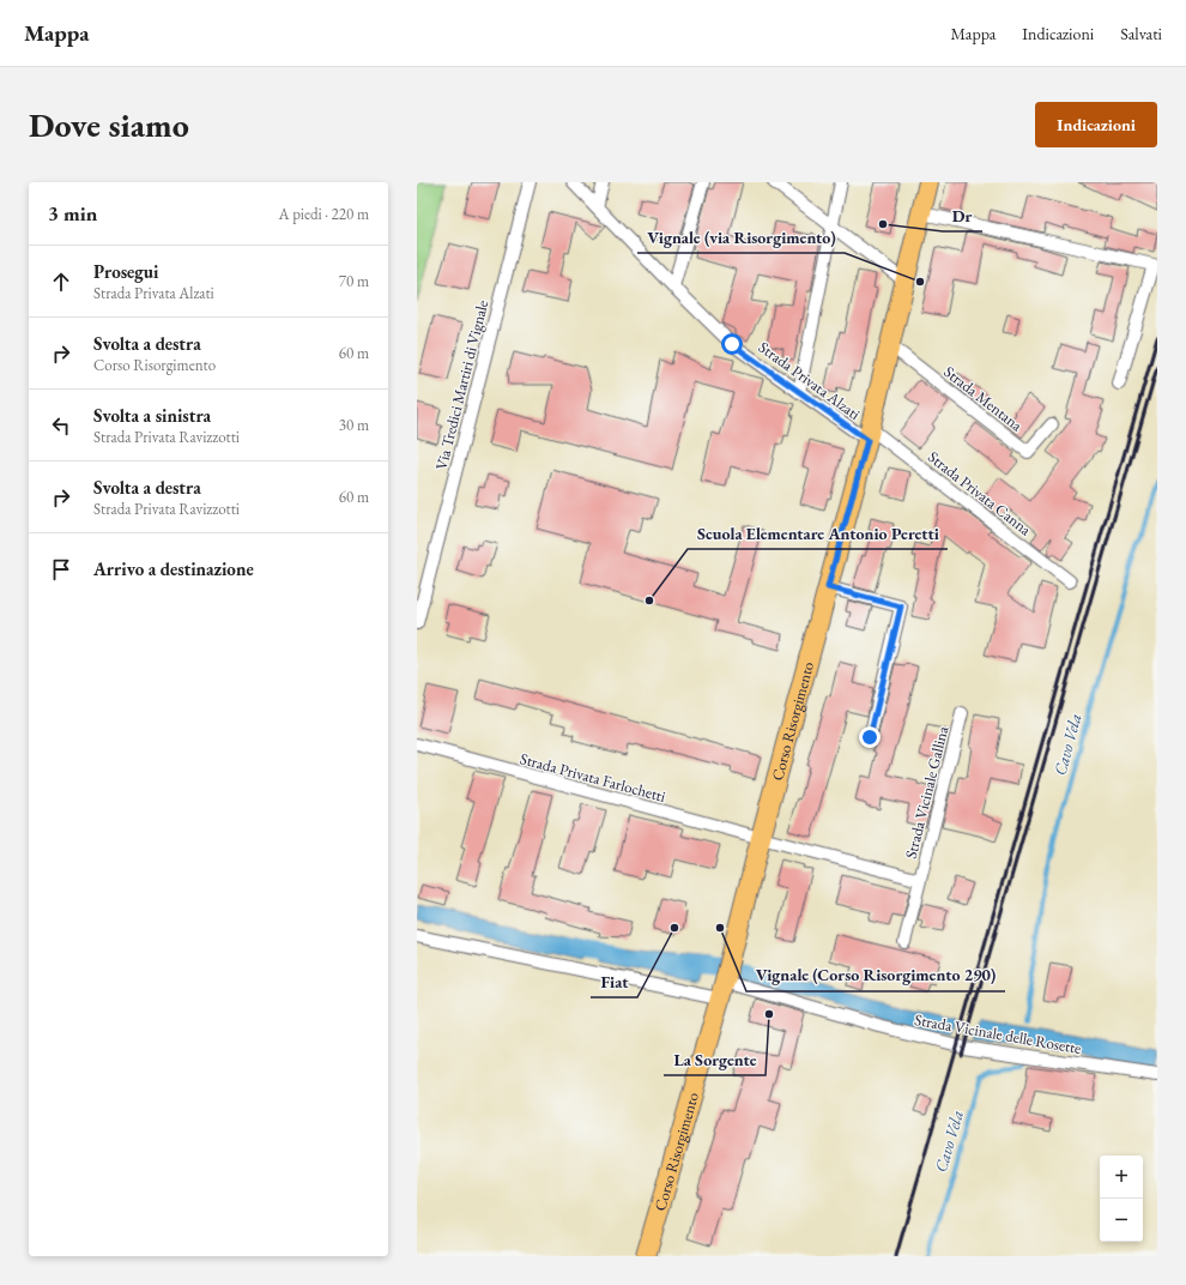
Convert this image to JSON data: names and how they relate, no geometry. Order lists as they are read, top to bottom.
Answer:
{
  "streets": {
    "main road": ["Corso Risorgimento"],
    "street": [
      "Strada Privata Alzati",
      "Via Tredici Martiri di Vignale",
      "Strada Mentana",
      "Strada Privata Canna",
      "Strada Privata Farlochetti",
      "Strada Vicinale Gallina",
      "Strada Vicinale delle Rosette"
    ]
  },
  "crossings": [
    ["Strada Privata Alzati", "Strada Privata Canna"],
    ["Strada Privata Alzati", "Corso Risorgimento"],
    ["Strada Mentana", "Corso Risorgimento"],
    ["Strada Privata Canna", "Corso Risorgimento"],
    ["Corso Risorgimento", "Strada Privata Farlochetti"],
    ["Corso Risorgimento", "Strada Vicinale Gallina"],
    ["Corso Risorgimento", "Strada Vicinale delle Rosette"],
    ["Strada Privata Farlochetti", "Strada Vicinale Gallina"]
  ],
  "water": ["Cavo Vela"],
  "places": [
    "Dr",
    "Vignale (via Risorgimento)",
    "Scuola Elementare Antonio Peretti",
    "Fiat",
    "Vignale (Corso Risorgimento 290)",
    "La Sorgente"
  ],
  "page": {
    "header": "Mappa",
    "nav": ["Mappa", "Indicazioni", "Salvati"],
    "buttons": "Indicazioni",
    "title": "Dove siamo",
    "heading": ["3 min", "A piedi · 220 m"],
    "list": [
      ["Prosegui", "Strada Privata Alzati", "70 m"],
      ["Svolta a destra", "Corso Risorgimento", "60 m"],
      ["Svolta a sinistra", "Strada Privata Ravizzotti", "30 m"],
      ["Svolta a destra", "Strada Privata Ravizzotti", "60 m"],
      "Arrivo a destinazione"
    ],
    "map_buttons": ["+", "−"]
  }
}
